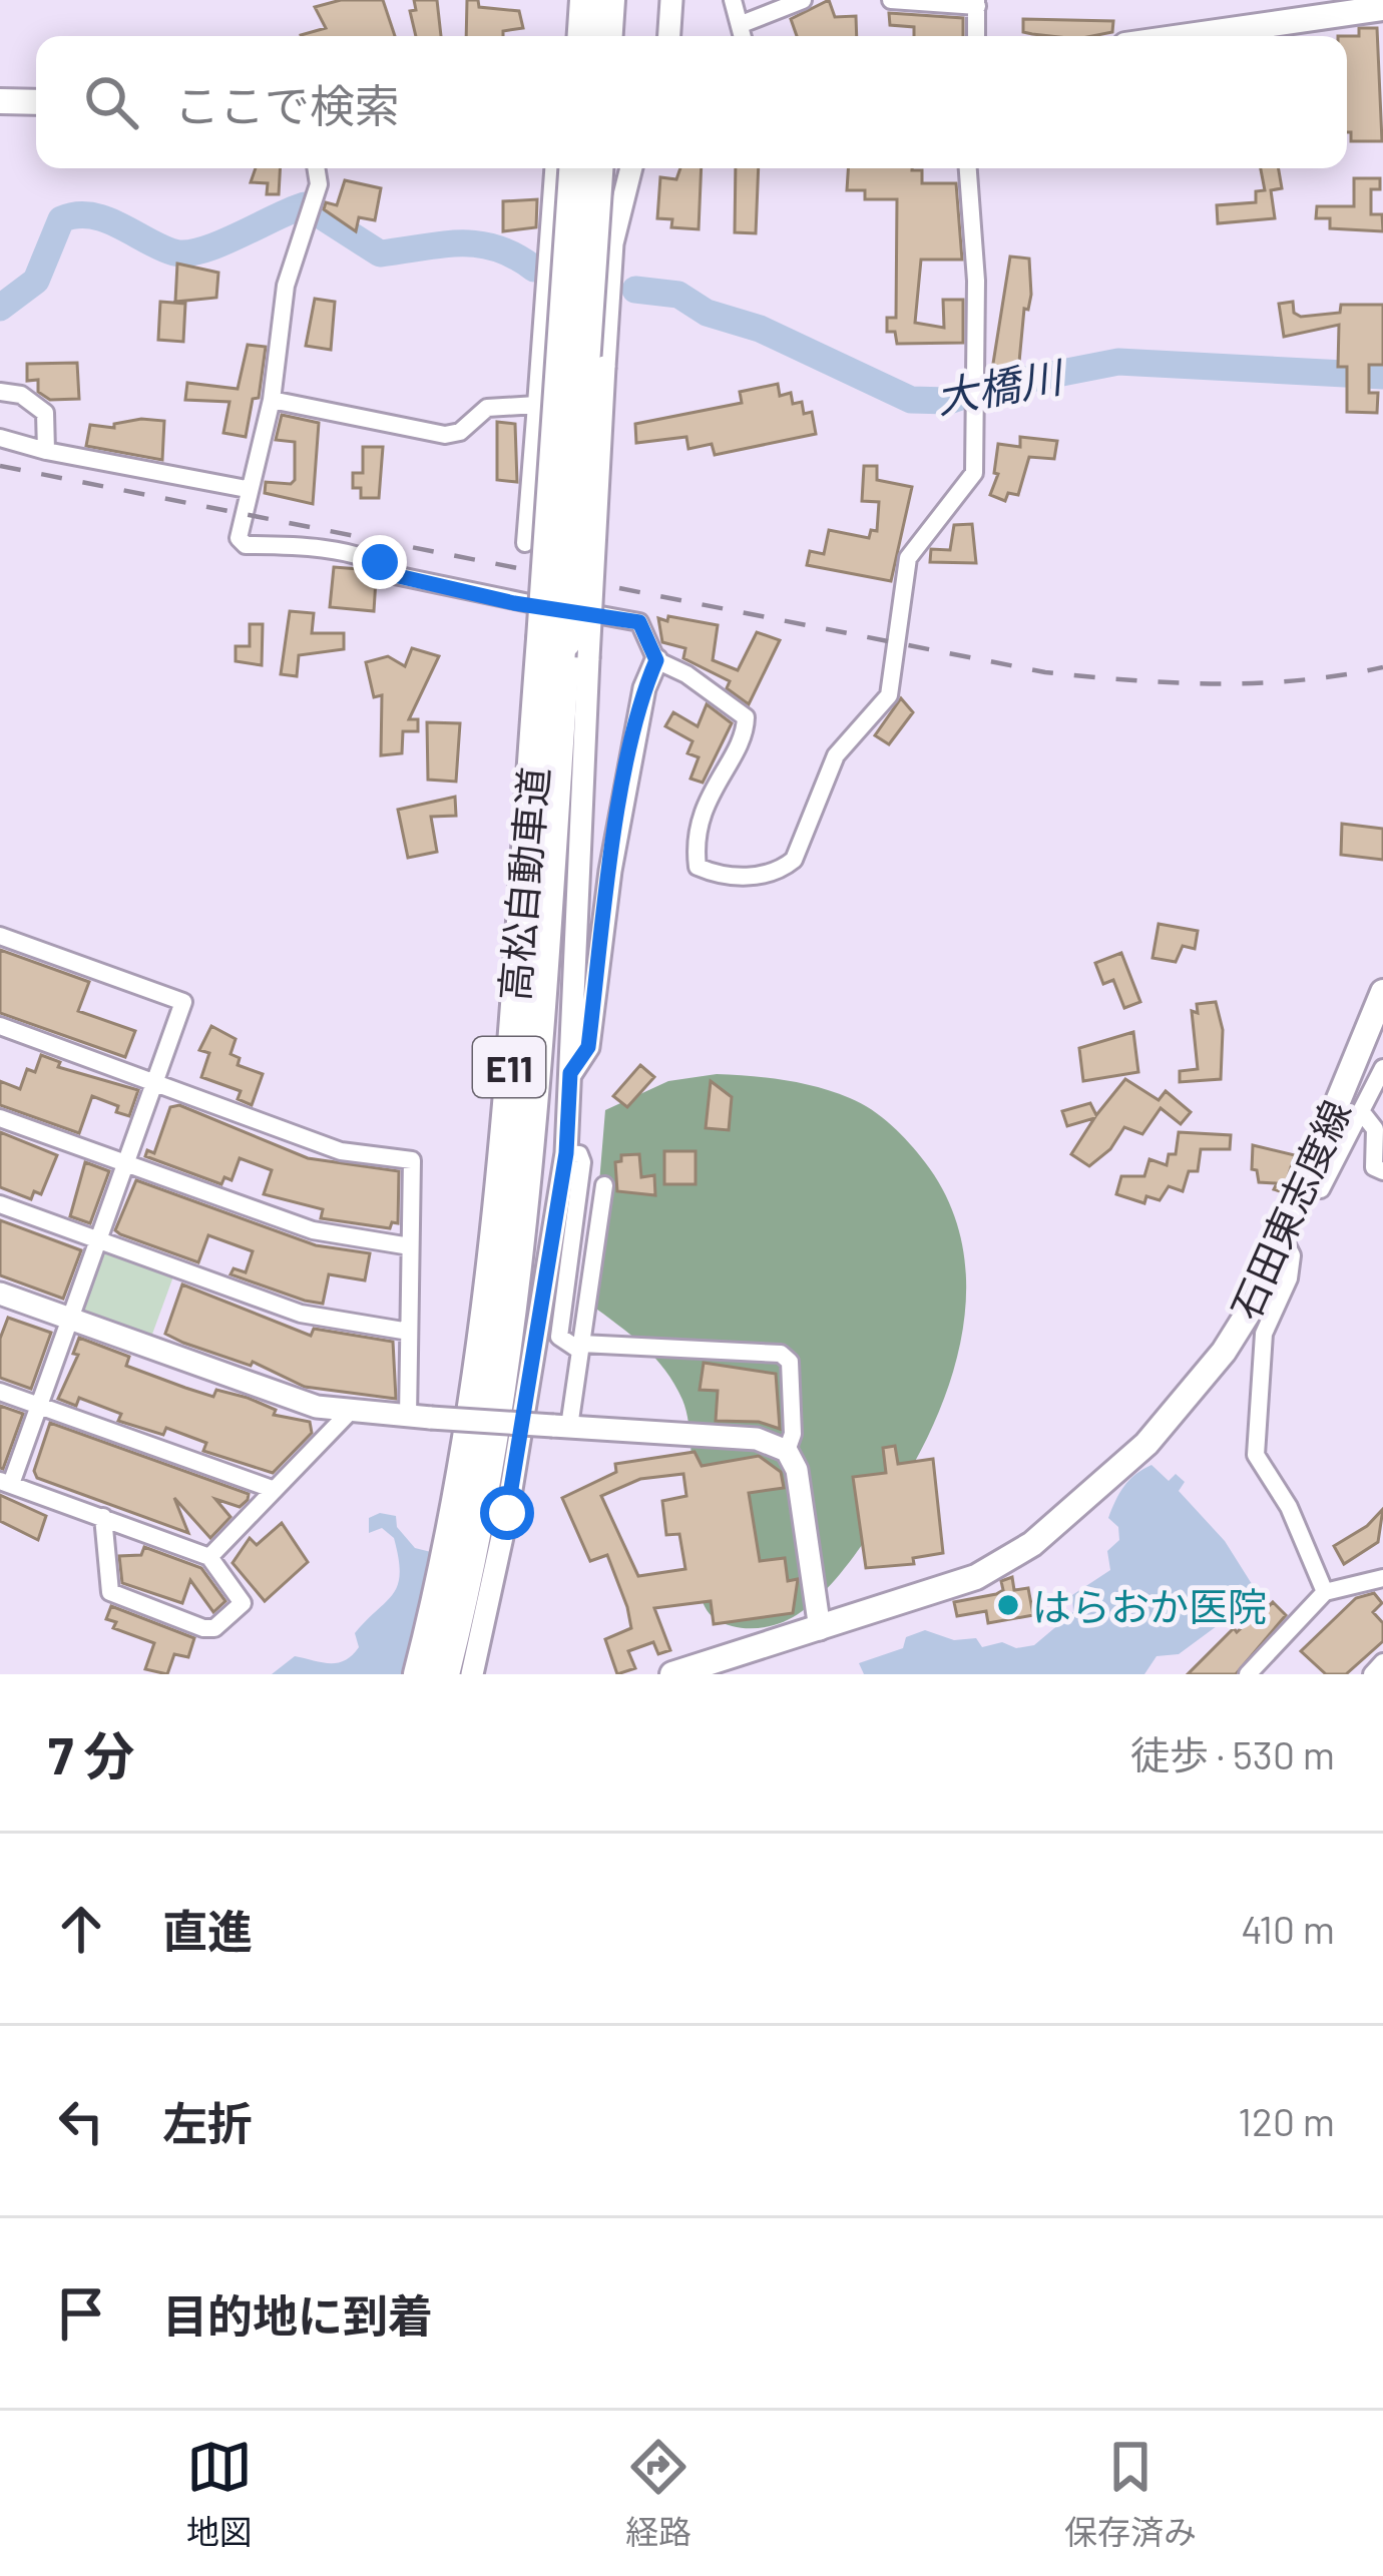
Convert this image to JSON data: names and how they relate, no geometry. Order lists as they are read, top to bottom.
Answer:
{
  "streets": {
    "highway": ["高松自動車道", "E11"],
    "main road": ["石田東志度線"]
  },
  "water": ["大橋川"],
  "places": ["はらおか医院"],
  "page": {
    "search": "ここで検索",
    "heading": ["7 分", "徒歩 · 530 m"],
    "list": [
      ["直進", "410 m"],
      ["左折", "120 m"],
      "目的地に到着"
    ],
    "nav": ["地図", "経路", "保存済み"]
  }
}
